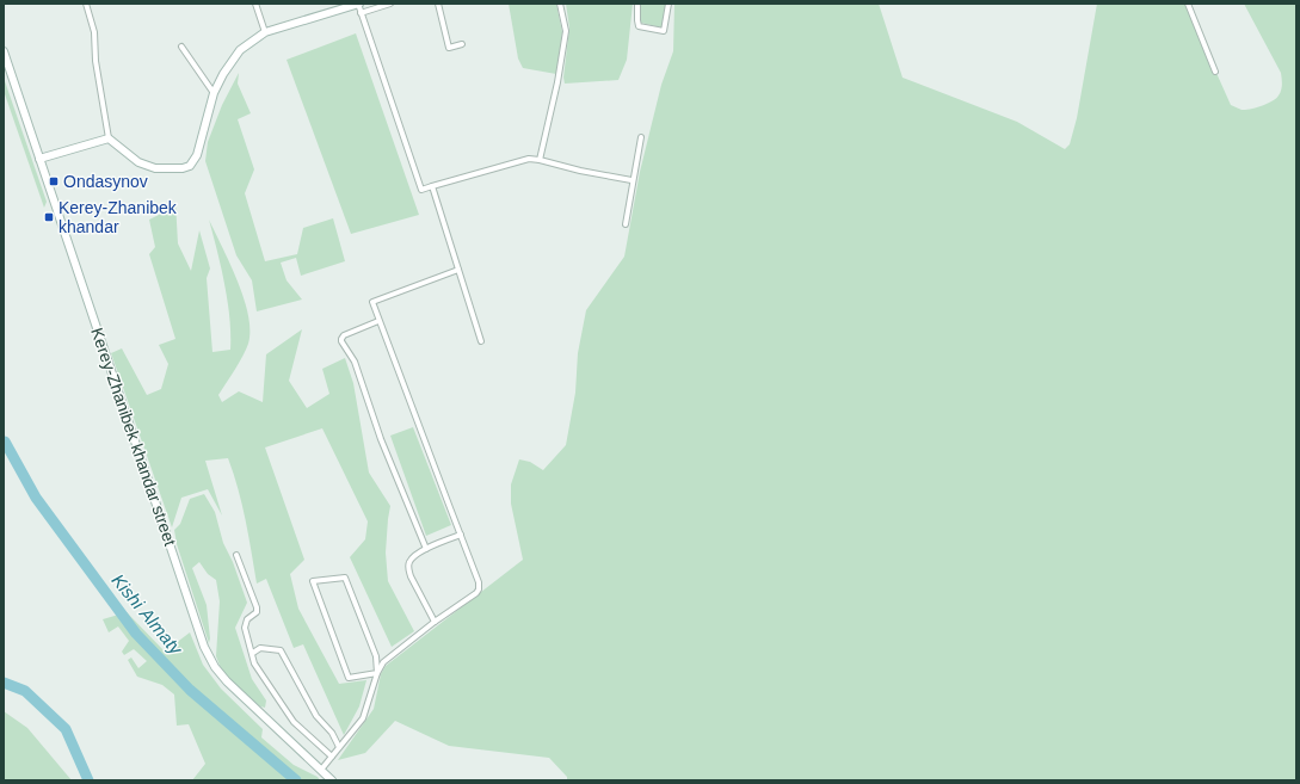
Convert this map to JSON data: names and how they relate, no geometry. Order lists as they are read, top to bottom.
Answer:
{
  "streets": {
    "main road": ["Kerey-Zhanibek khandar street"]
  },
  "water": ["Kіshі Almaty"],
  "places": {
    "transit": ["Ondasynov", "Kerey-Zhanibek khandar"]
  }
}
